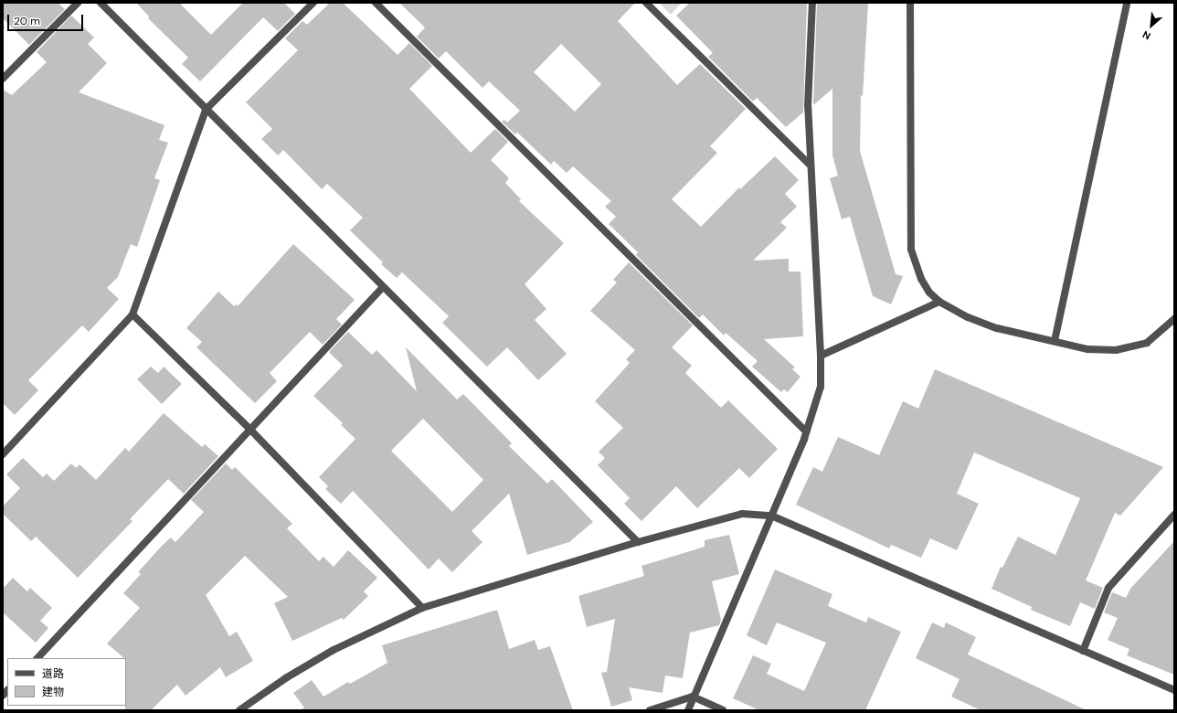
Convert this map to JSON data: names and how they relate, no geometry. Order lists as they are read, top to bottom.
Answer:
{
  "legend": ["道路", "建物"],
  "scale_bar": "20 m",
  "north": "bottom left"
}
